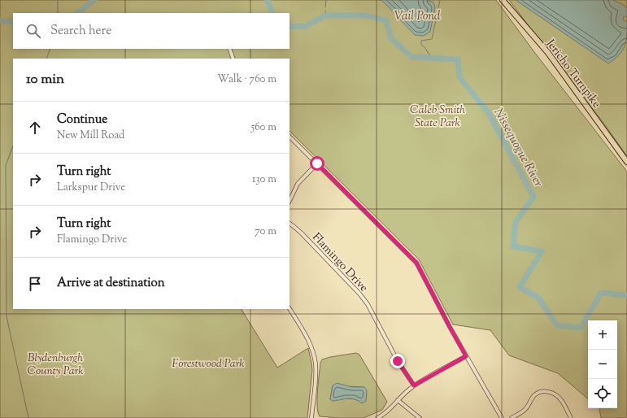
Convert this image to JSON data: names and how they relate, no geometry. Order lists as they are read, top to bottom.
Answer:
{
  "streets": {
    "main road": ["Jericho Turnpike"],
    "street": ["Flamingo Drive"]
  },
  "water": ["Vail Pond", "Nissequogue River"],
  "parks": ["Caleb Smith State Park", "Blydenburgh County Park", "Forestwood Park"],
  "page": {
    "search": "Search here",
    "heading": ["10 min", "Walk · 760 m"],
    "list": [
      ["Continue", "New Mill Road", "560 m"],
      ["Turn right", "Larkspur Drive", "130 m"],
      ["Turn right", "Flamingo Drive", "70 m"],
      "Arrive at destination"
    ],
    "map_buttons": ["+", "−"]
  }
}
